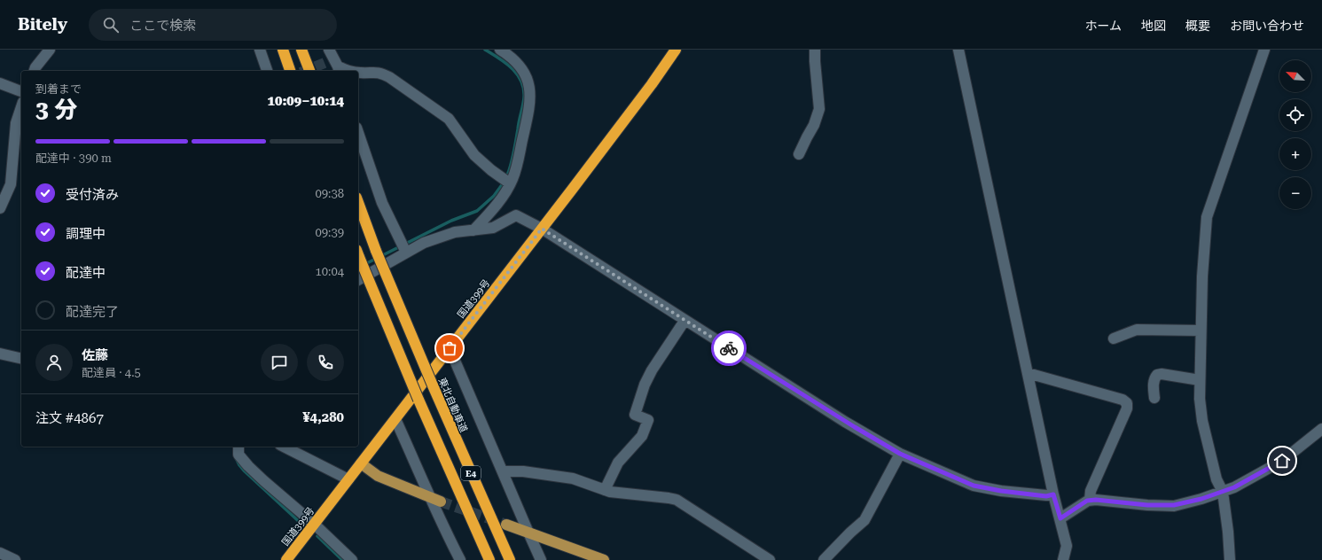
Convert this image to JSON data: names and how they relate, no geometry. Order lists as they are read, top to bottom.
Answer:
{
  "streets": {
    "highway": ["国道399号", "東北自動車道", "E4"]
  },
  "north": "top left",
  "page": {
    "header": "Bitely",
    "search": "ここで検索",
    "nav": [
      "ホーム",
      "地図",
      "概要",
      "お問い合わせ"
    ],
    "map_buttons": ["+", "−"],
    "heading": ["3 分", "到着まで", "10:09–10:14"],
    "panel": [
      "佐藤",
      "配達員 · 4.5",
      "注文 #4867",
      "¥4,280"
    ],
    "bar": "配達中 · 390 m",
    "list": [
      ["受付済み", "09:38"],
      ["調理中", "09:39"],
      ["配達中", "10:04"],
      "配達完了"
    ]
  }
}
